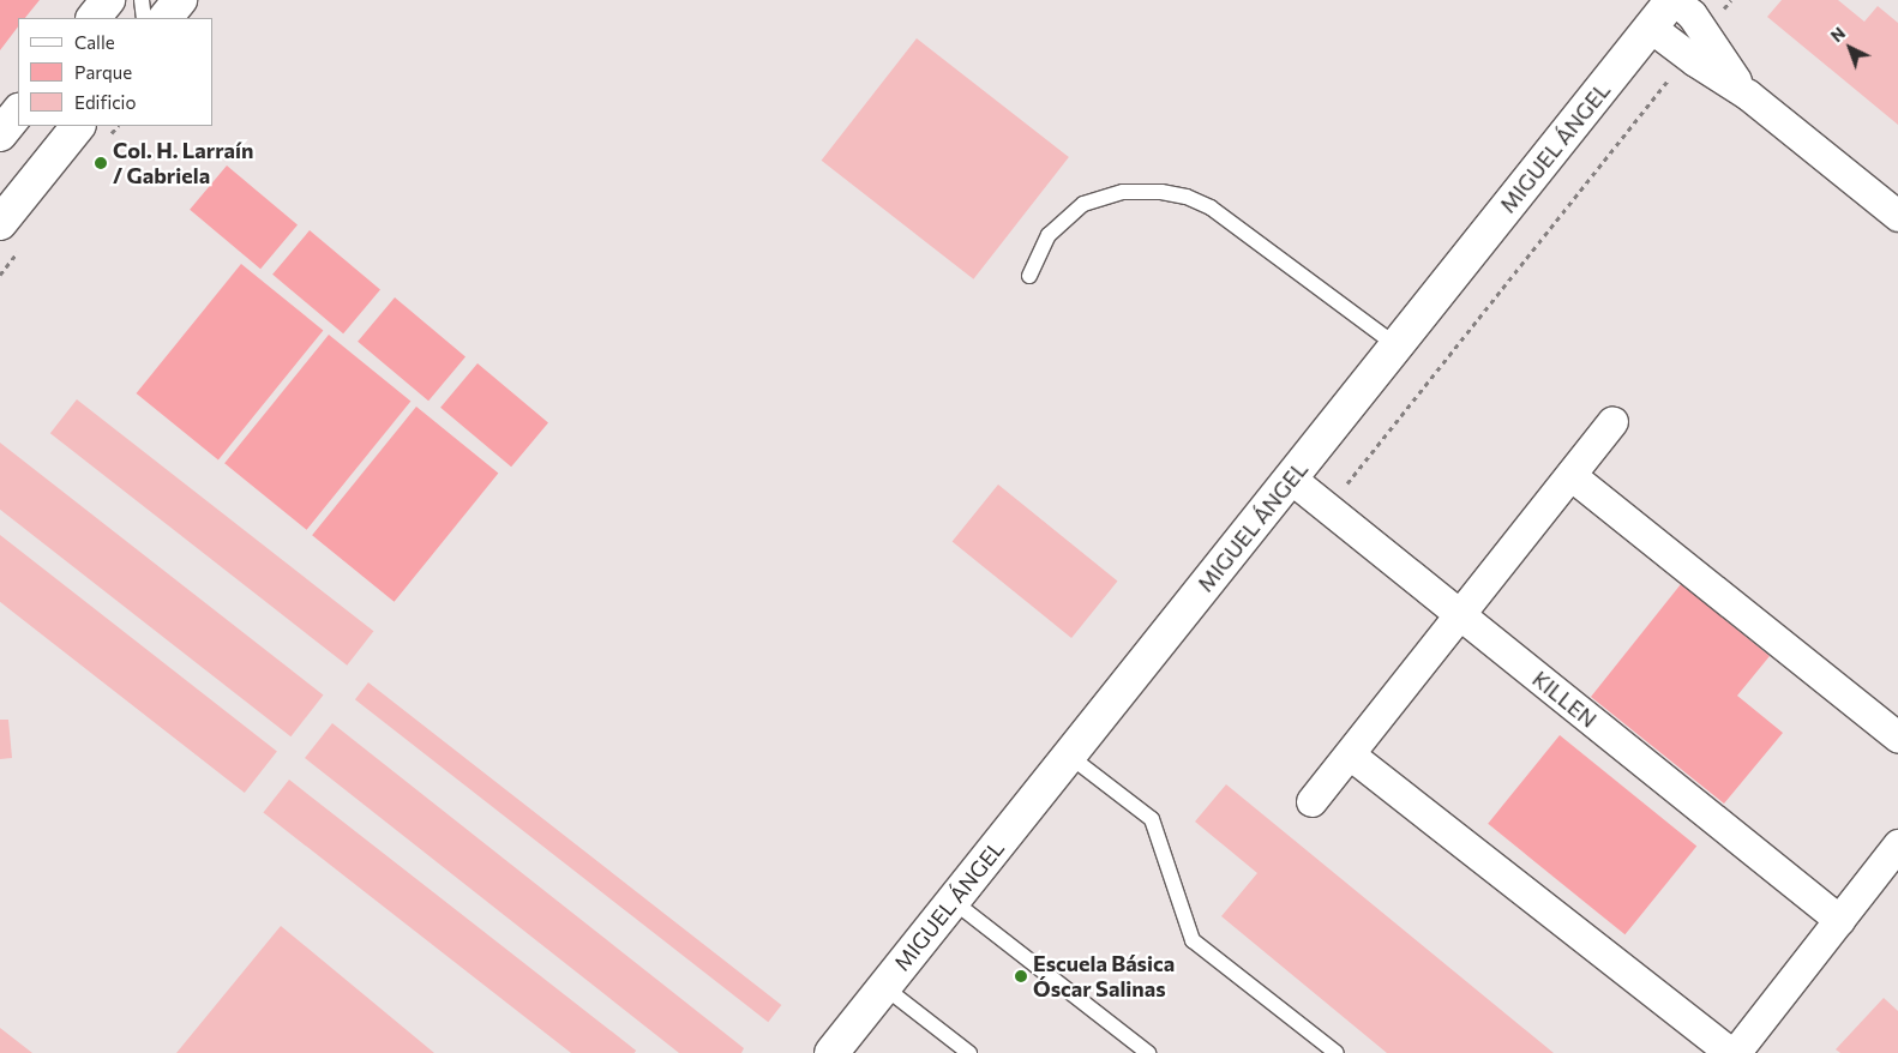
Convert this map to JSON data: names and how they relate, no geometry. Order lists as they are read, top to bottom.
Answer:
{
  "streets": {
    "street": ["MIGUEL ÁNGEL", "KILLEN"]
  },
  "crossings": [
    ["MIGUEL ÁNGEL", "KILLEN"]
  ],
  "places": ["Col. H. Larraín / Gabriela", "Escuela Básica Óscar Salinas"],
  "legend": ["Calle", "Parque", "Edificio"],
  "north": "top left"
}
